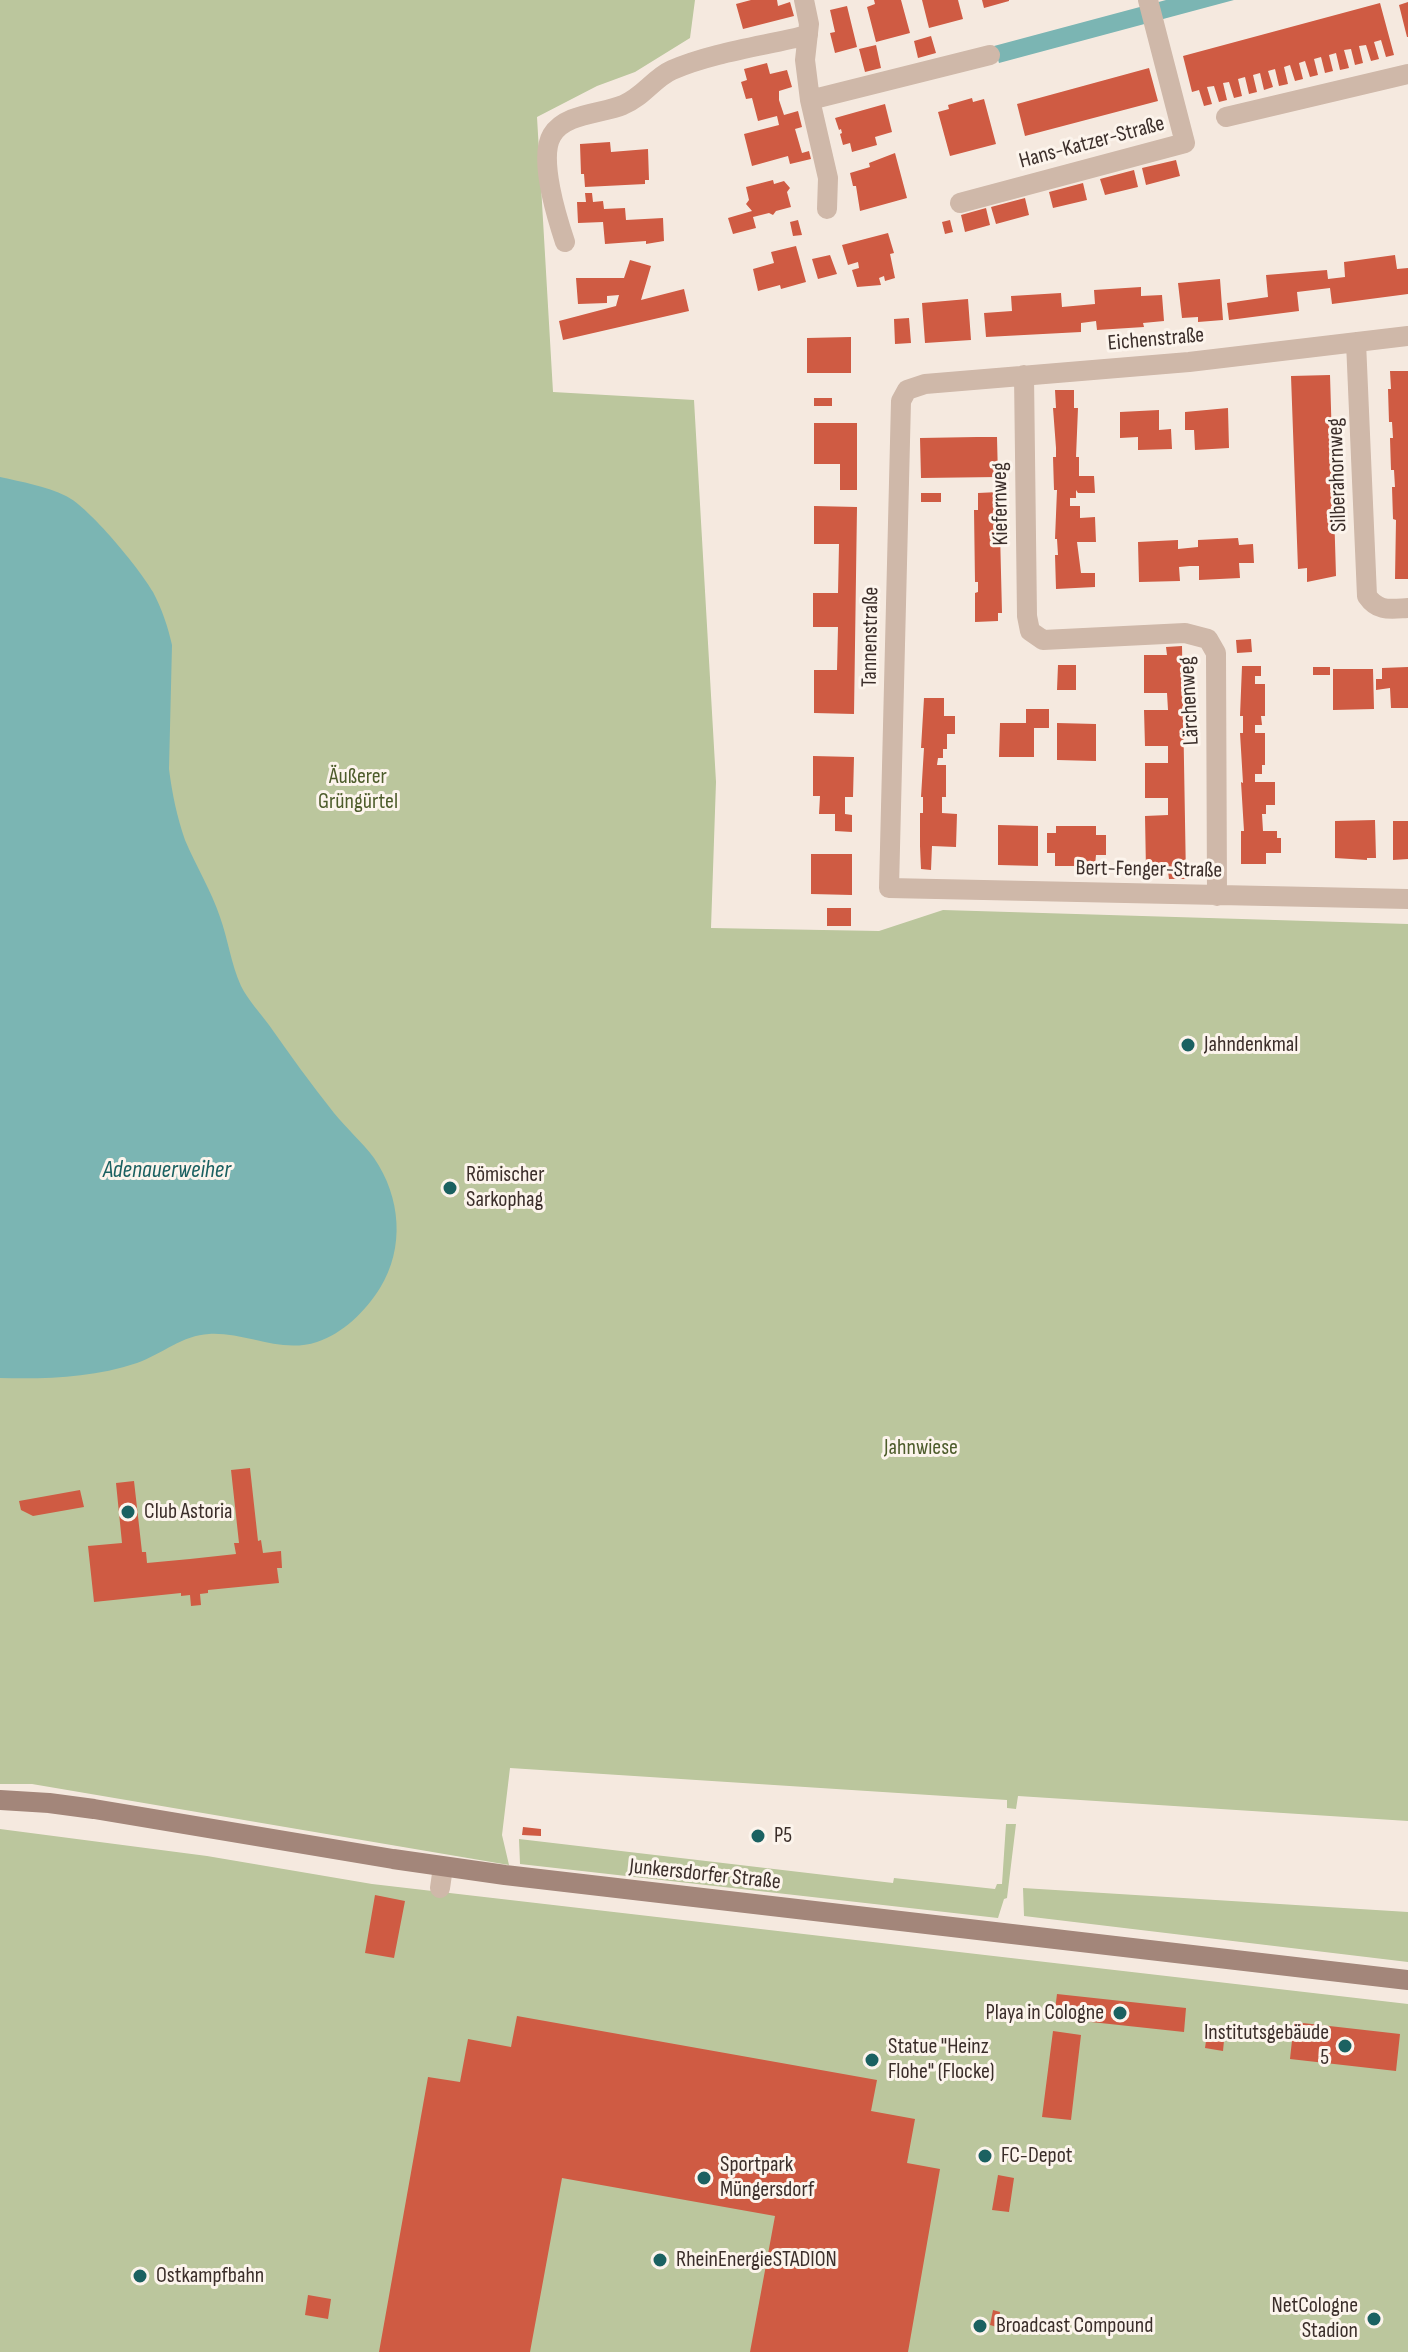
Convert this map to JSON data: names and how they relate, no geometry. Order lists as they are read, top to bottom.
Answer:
{
  "streets": {
    "street": [
      "Hans-Katzer-Straße",
      "Eichenstraße",
      "Silberahornweg",
      "Kiefernweg",
      "Tannenstraße",
      "Lärchenweg",
      "Bert-Fenger-Straße",
      "Junkersdorfer Straße"
    ]
  },
  "crossings": [
    ["Eichenstraße", "Silberahornweg"],
    ["Eichenstraße", "Kiefernweg"],
    ["Eichenstraße", "Tannenstraße"],
    ["Kiefernweg", "Lärchenweg"],
    ["Tannenstraße", "Bert-Fenger-Straße"],
    ["Lärchenweg", "Bert-Fenger-Straße"]
  ],
  "water": ["Adenauerweiher"],
  "parks": ["Äußerer Grüngürtel", "Jahnwiese"],
  "places": [
    "Jahndenkmal",
    "Römischer Sarkophag",
    "Club Astoria",
    "P5",
    "Playa in Cologne",
    "Institutsgebäude 5",
    "Statue \"Heinz Flohe\" (Flocke)",
    "FC-Depot",
    "Sportpark Müngersdorf",
    "RheinEnergieSTADION",
    "Ostkampfbahn",
    "NetCologne Stadion",
    "Broadcast Compound"
  ]
}
